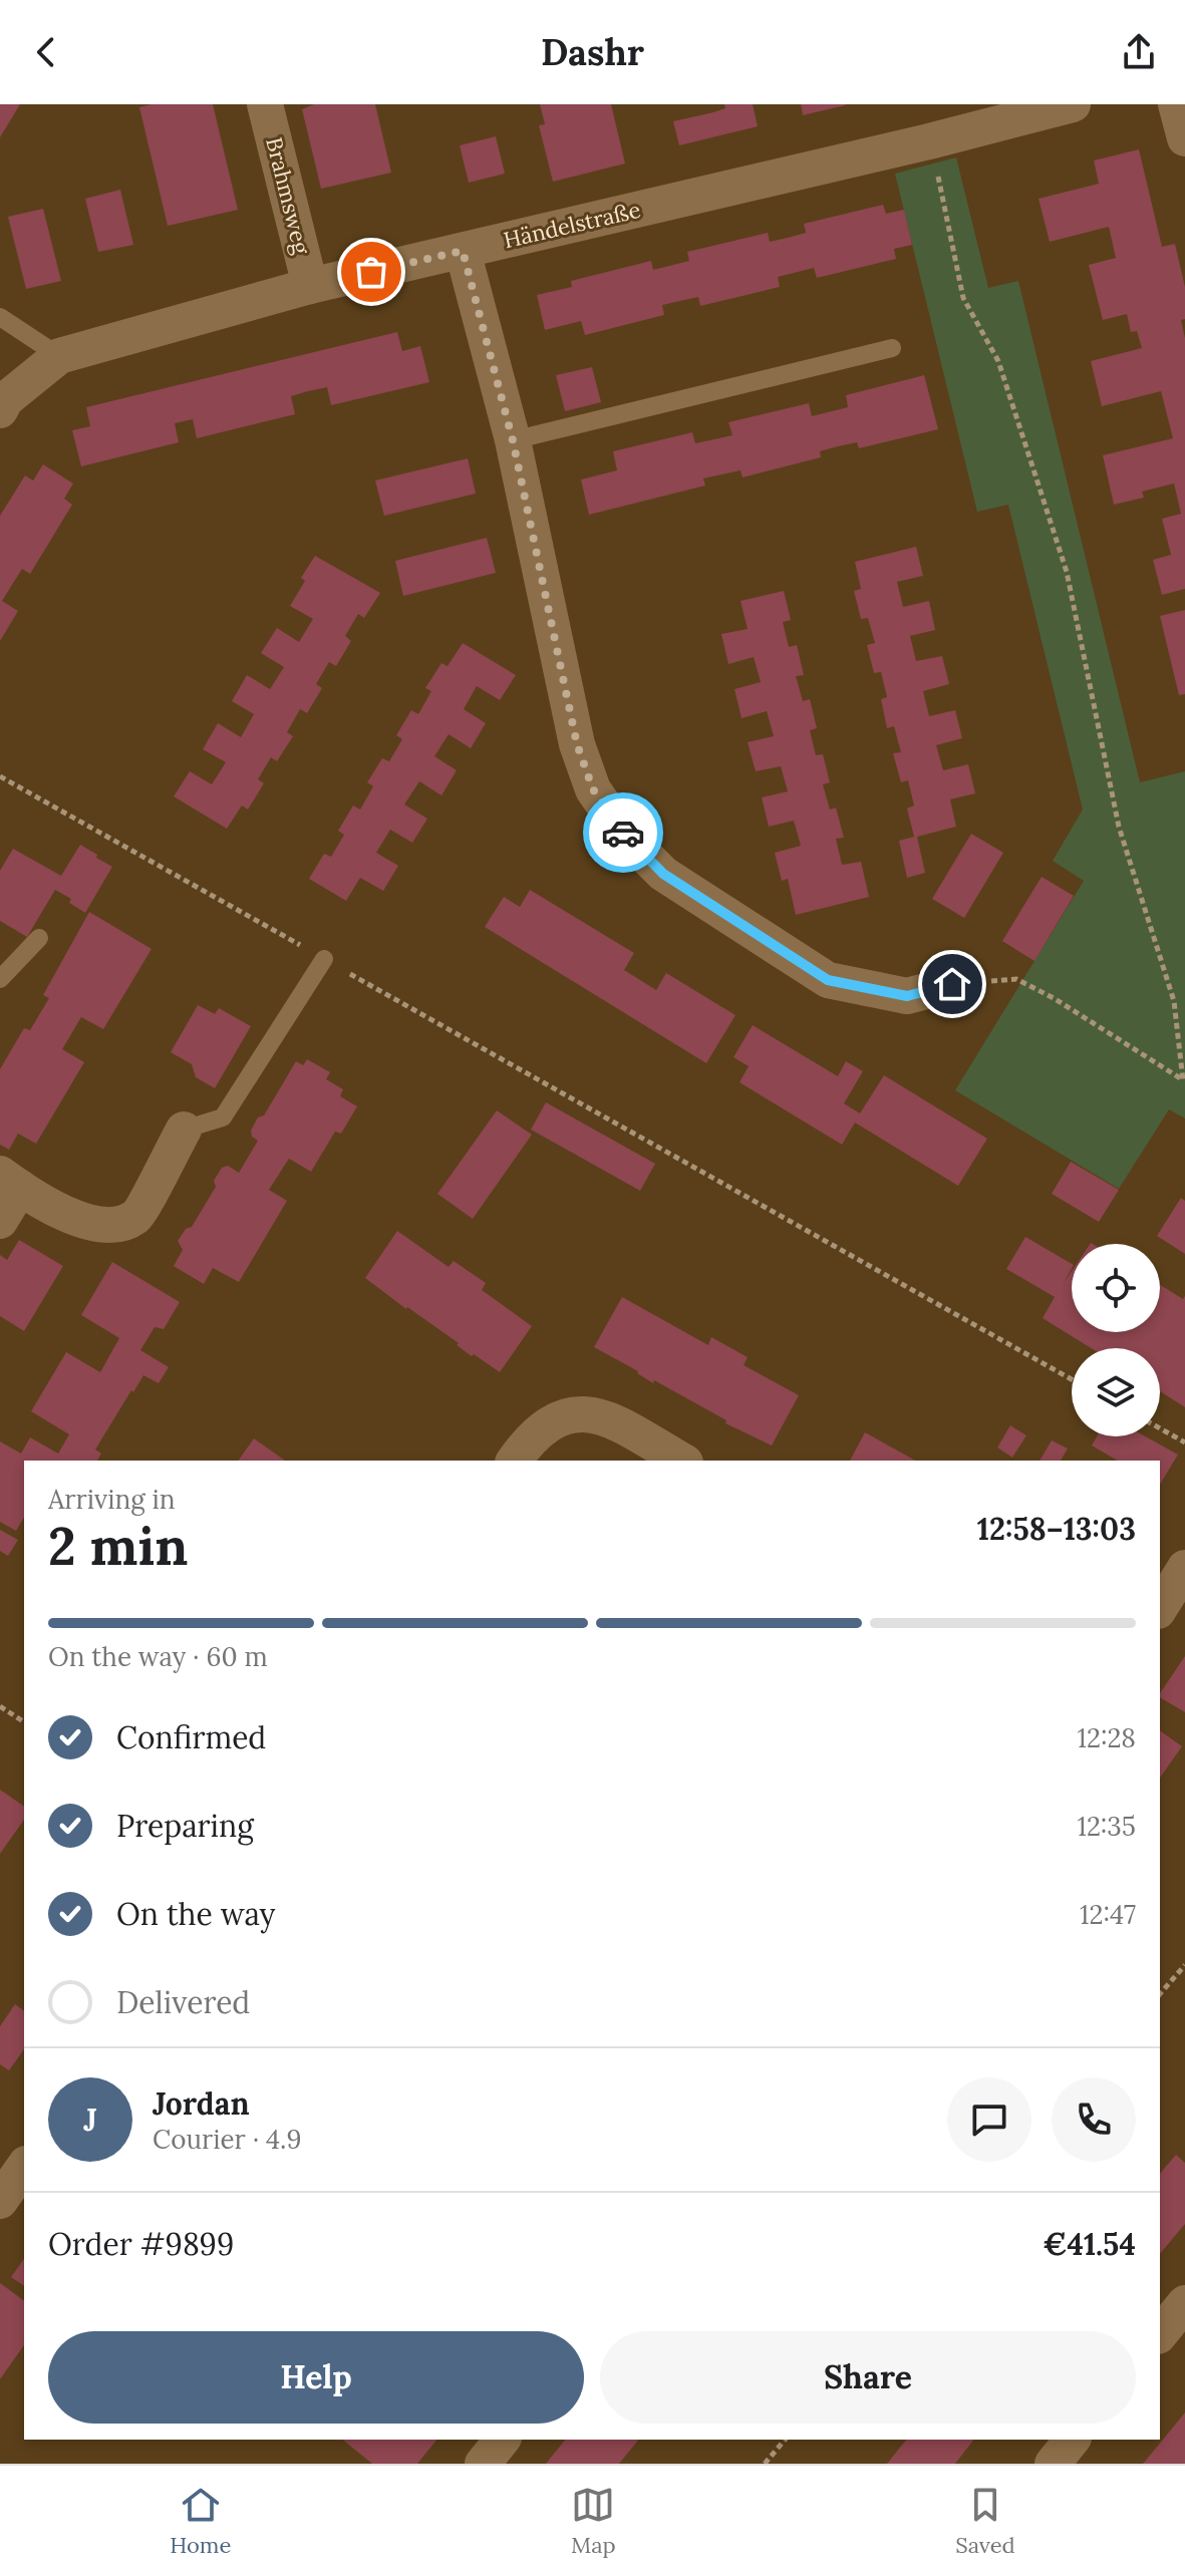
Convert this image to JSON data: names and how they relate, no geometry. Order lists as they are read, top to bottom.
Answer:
{
  "streets": {
    "street": ["Brahmsweg", "Händelstraße"]
  },
  "crossings": [
    ["Brahmsweg", "Händelstraße"]
  ],
  "page": {
    "header": "Dashr",
    "heading": ["2 min", "Arriving in", "12:58–13:03"],
    "panel": [
      "Jordan",
      "Courier · 4.9",
      "Order #9899",
      "€41.54"
    ],
    "bar": "On the way · 60 m",
    "list": [
      ["Confirmed", "12:28"],
      ["Preparing", "12:35"],
      ["On the way", "12:47"],
      "Delivered"
    ],
    "round": "J",
    "buttons": ["Help", "Share"],
    "tabs": ["Home", "Map", "Saved"]
  }
}
